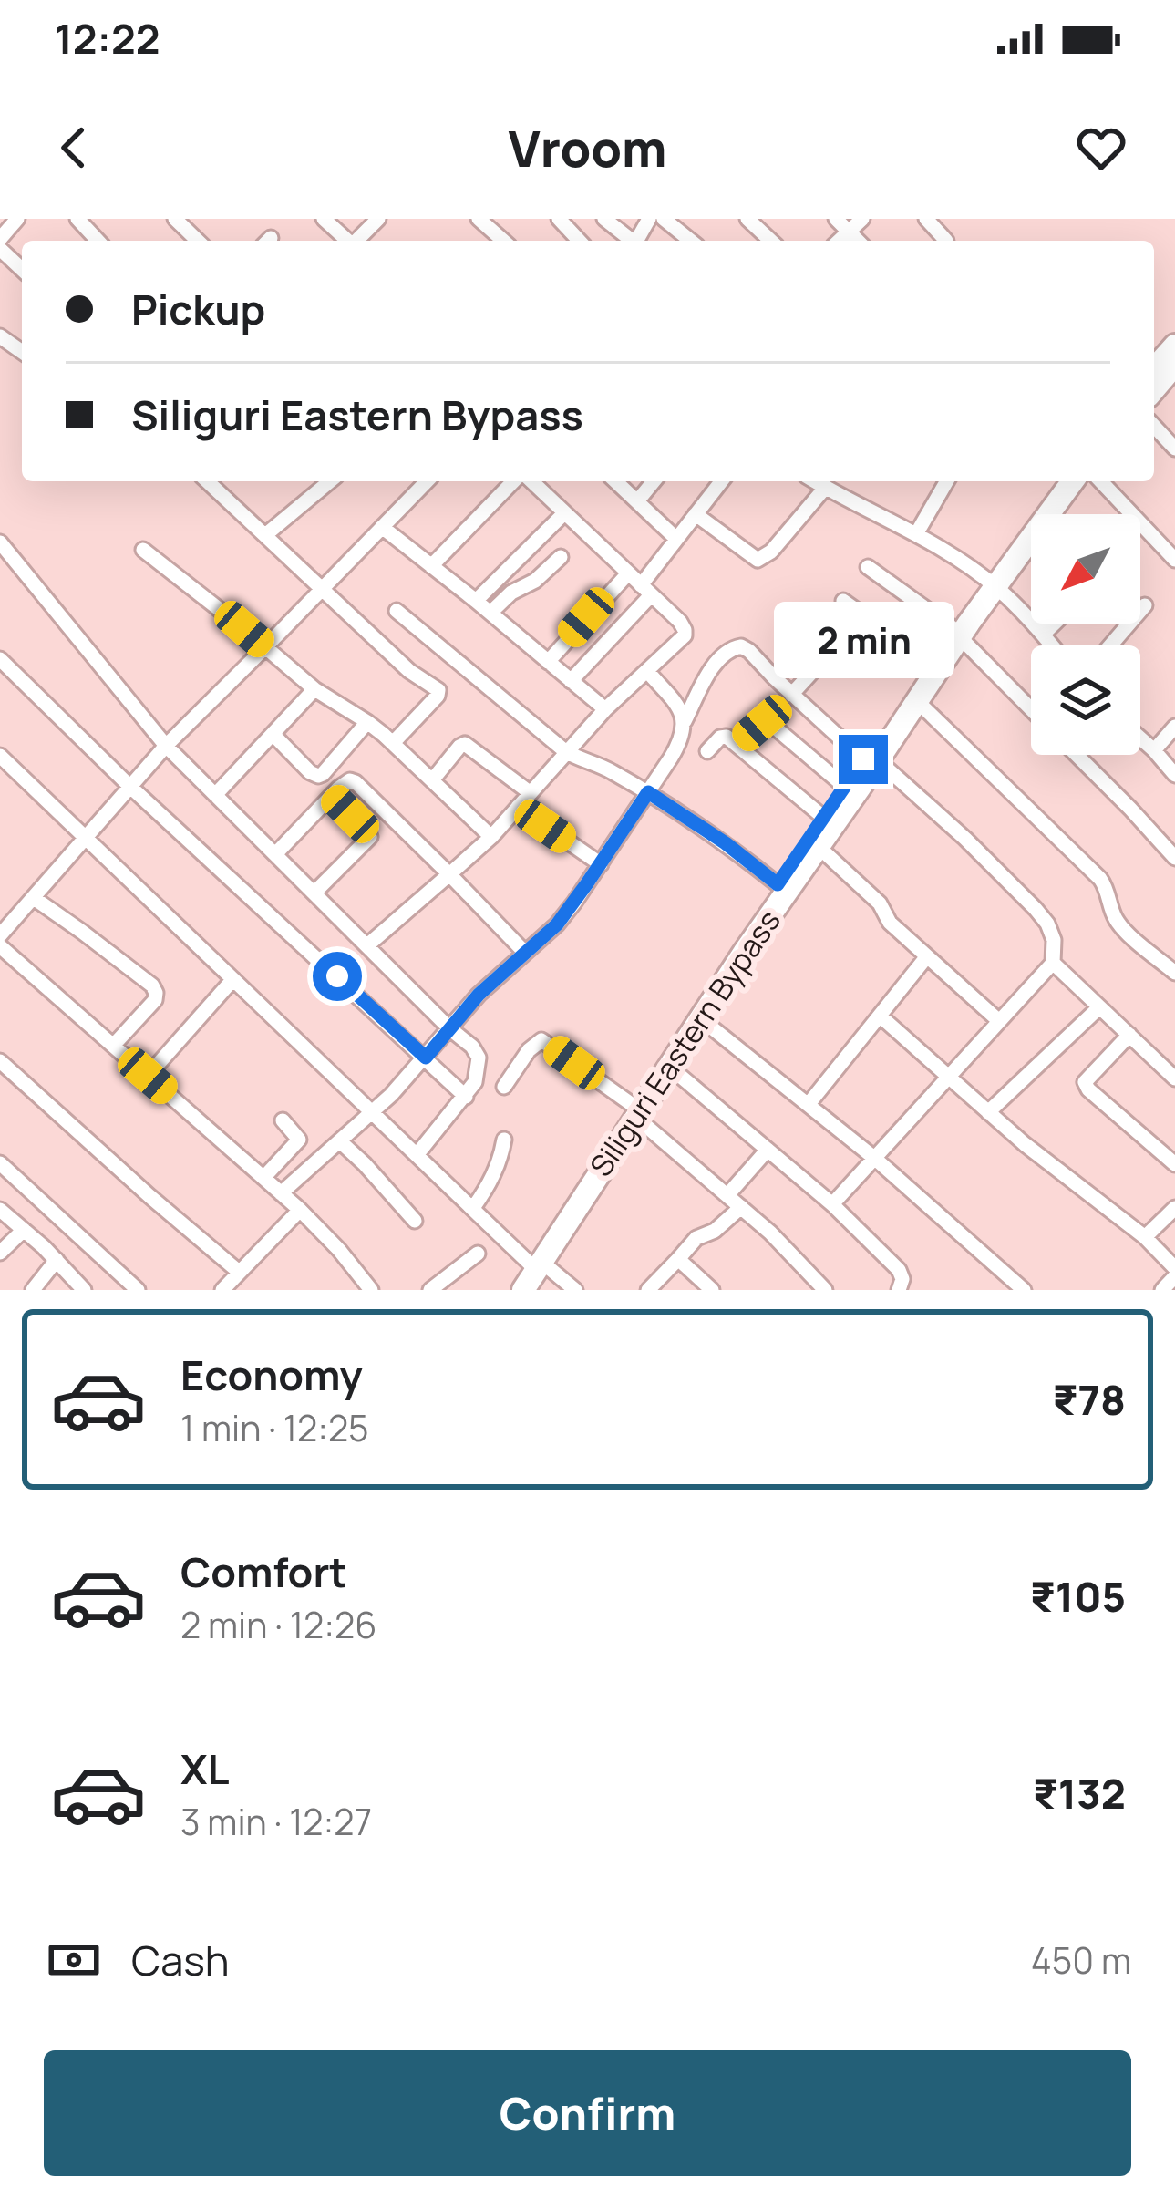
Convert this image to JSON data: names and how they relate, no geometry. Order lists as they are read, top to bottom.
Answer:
{
  "streets": {
    "main road": ["Siliguri Eastern Bypass"]
  },
  "north": "bottom left",
  "page": {
    "status": "12:22",
    "header": "Vroom",
    "banner": ["Pickup", "Siliguri Eastern Bypass"],
    "bubble": "2 min",
    "list": [
      {
        "name": "Economy",
        "note": "1 min · 12:25",
        "value": "₹78"
      },
      {
        "name": "Comfort",
        "note": "2 min · 12:26",
        "value": "₹105"
      },
      {
        "name": "XL",
        "note": "3 min · 12:27",
        "value": "₹132"
      }
    ],
    "pay": ["Cash", "450 m"],
    "buttons": "Confirm"
  }
}
